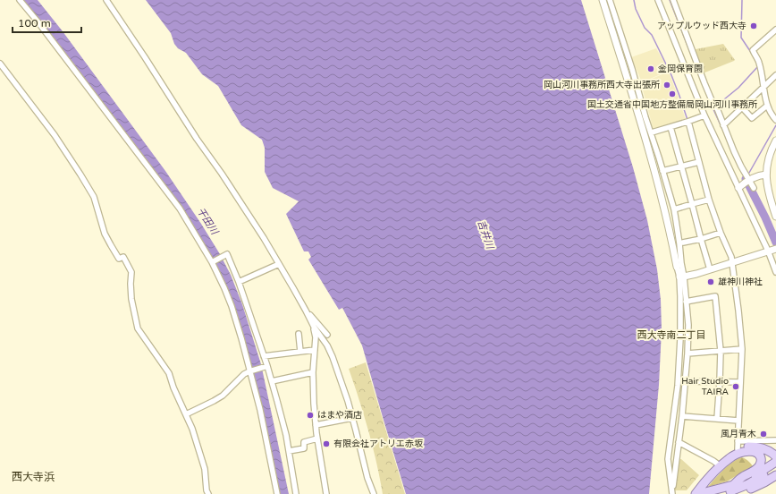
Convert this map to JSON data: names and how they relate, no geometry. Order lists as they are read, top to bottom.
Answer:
{
  "districts": ["西大寺南二丁目", "西大寺浜"],
  "water": ["干田川", "吉井川"],
  "places": [
    "アップルウッド西大寺",
    "金岡保育園",
    "岡山河川事務所西大寺出張所",
    "国土交通省中国地方整備局岡山河川事務所",
    "雄神川神社",
    "Hair Studio TAIRA",
    "はまや酒店",
    "風月青木",
    "有限会社アトリエ赤坂"
  ],
  "scale_bar": "100 m"
}
